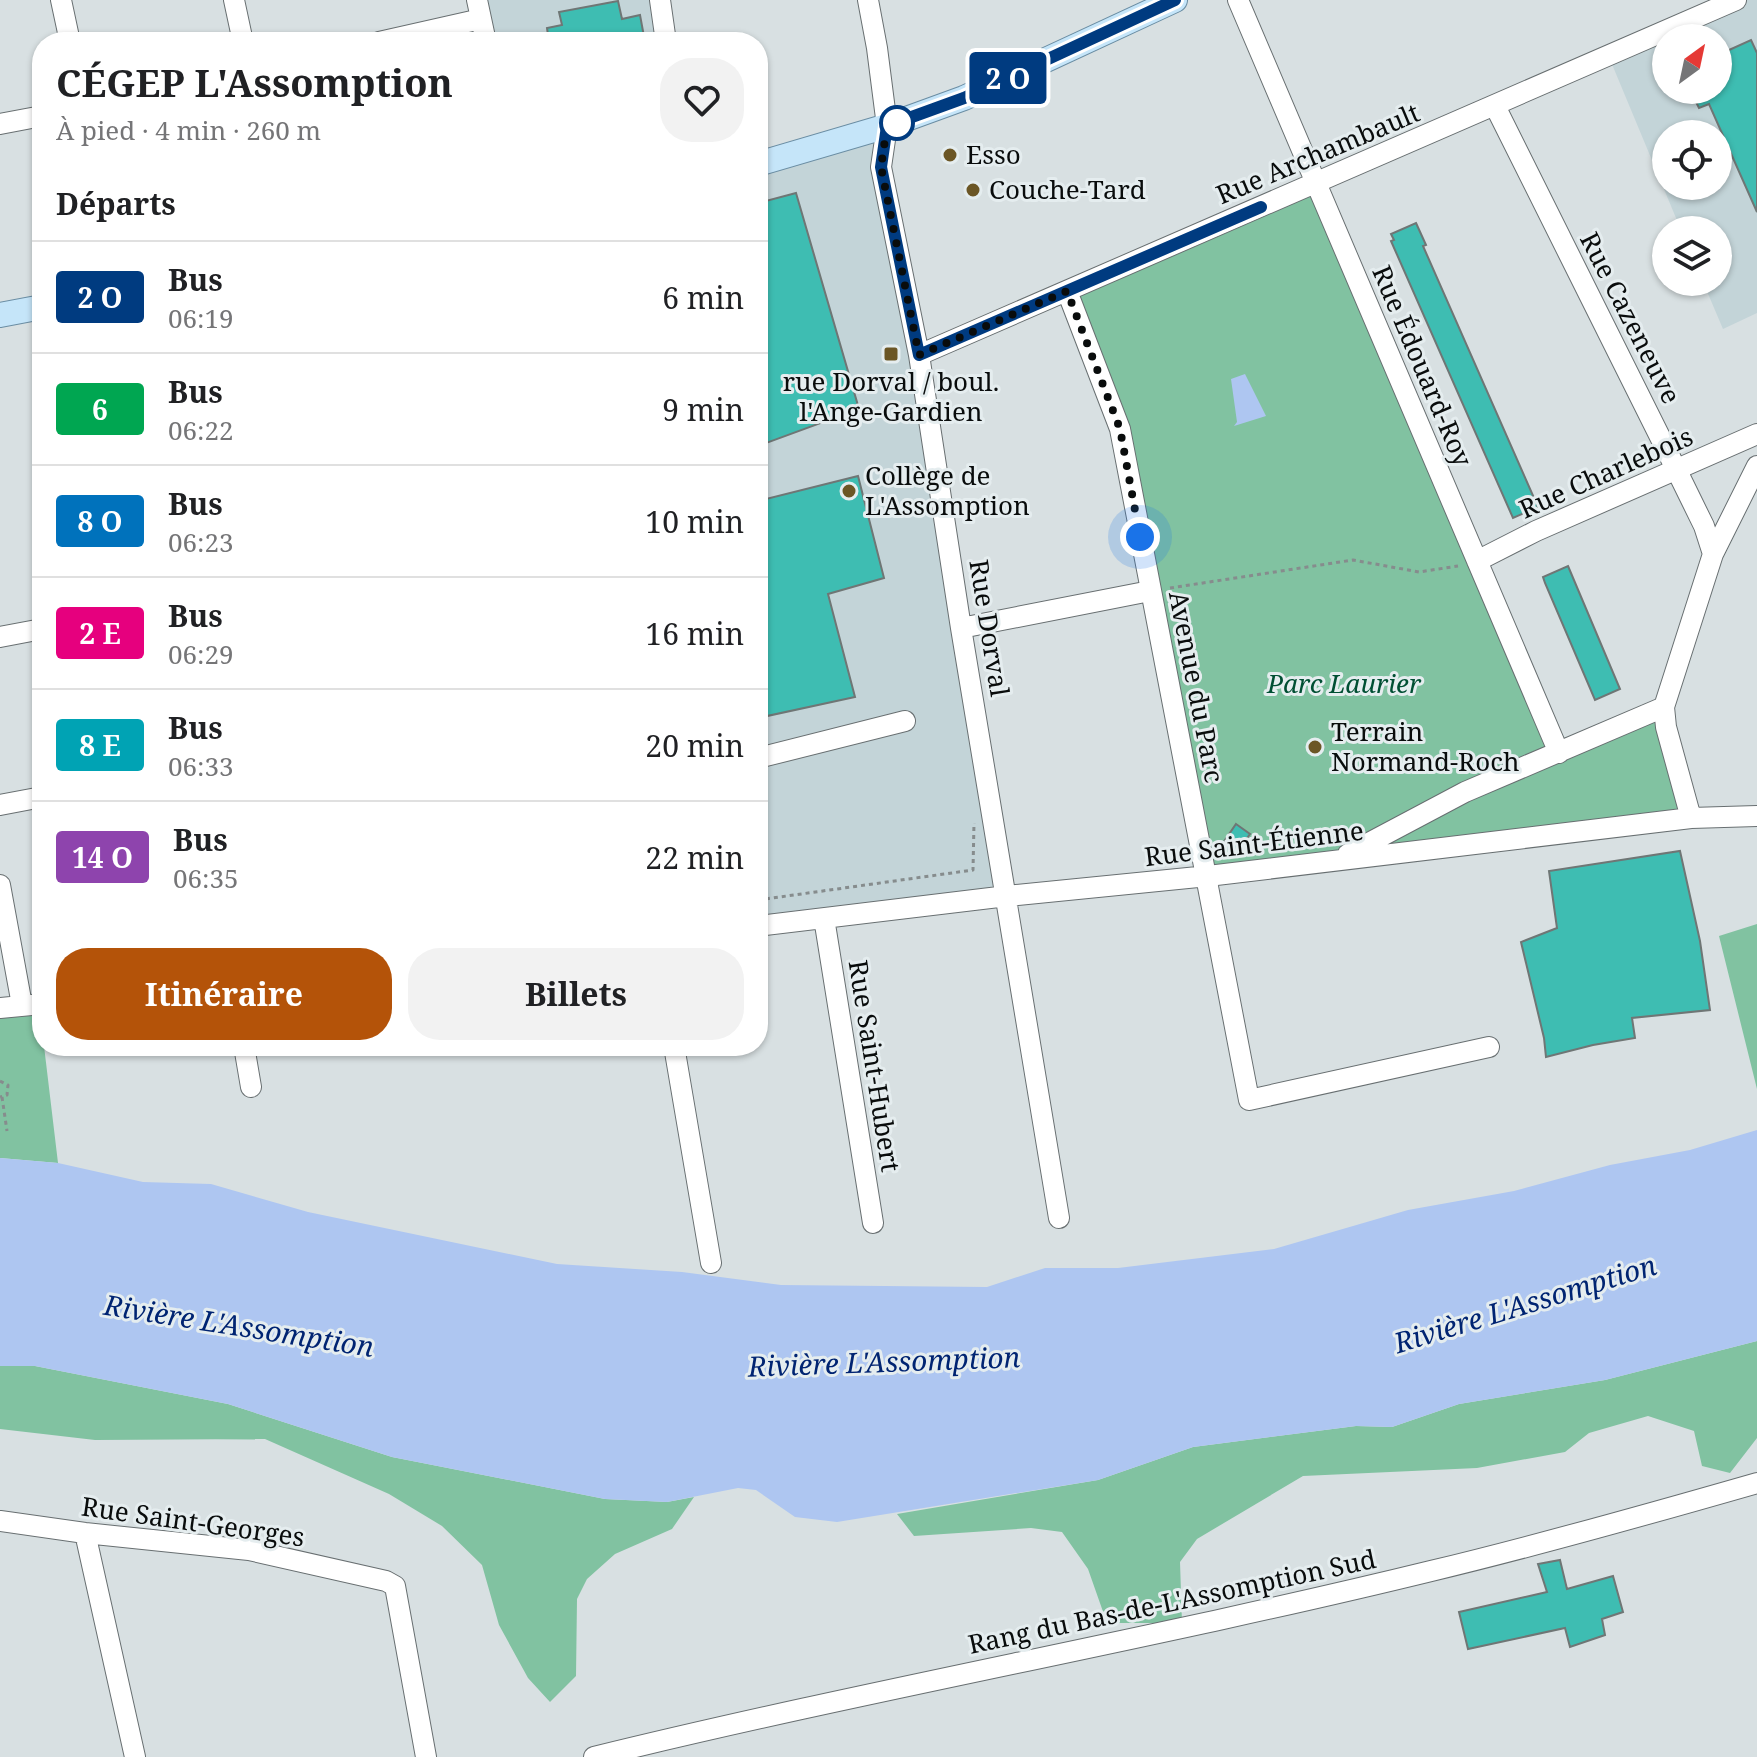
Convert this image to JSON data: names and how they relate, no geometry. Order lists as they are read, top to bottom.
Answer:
{
  "streets": {
    "street": [
      "Rue Archambault",
      "Rue Cazeneuve",
      "Rue Édouard-Roy",
      "Rue Charlebois",
      "Rue Dorval",
      "Avenue du Parc",
      "Rue Saint-Étienne",
      "Rue Saint-Hubert",
      "Rue Saint-Georges",
      "Rang du Bas-de-L'Assomption Sud"
    ]
  },
  "crossings": [
    ["Rue Archambault", "Rue Cazeneuve"],
    ["Rue Archambault", "Rue Édouard-Roy"],
    ["Rue Archambault", "Rue Dorval"],
    ["Rue Archambault", "Avenue du Parc"],
    ["Rue Cazeneuve", "Rue Charlebois"],
    ["Rue Édouard-Roy", "Rue Charlebois"],
    ["Rue Dorval", "Rue Saint-Étienne"],
    ["Avenue du Parc", "Rue Saint-Étienne"],
    ["Rue Saint-Étienne", "Rue Saint-Hubert"]
  ],
  "water": ["Rivière L'Assomption"],
  "parks": ["Parc Laurier"],
  "places": {
    "other": [
      "Esso",
      "Couche-Tard",
      "Collège de L'Assomption",
      "Terrain Normand-Roch"
    ],
    "transit": ["rue Dorval / boul. l'Ange-Gardien"]
  },
  "north": "top right",
  "page": {
    "on_map": "2 O",
    "heading": [
      ["CÉGEP L'Assomption", "À pied · 4 min · 260 m"],
      "Départs"
    ],
    "list": [
      {
        "mark": "2 O",
        "name": "Bus",
        "note": "06:19",
        "value": "6 min"
      },
      {
        "mark": "6",
        "name": "Bus",
        "note": "06:22",
        "value": "9 min"
      },
      {
        "mark": "8 O",
        "name": "Bus",
        "note": "06:23",
        "value": "10 min"
      },
      {
        "mark": "2 E",
        "name": "Bus",
        "note": "06:29",
        "value": "16 min"
      },
      {
        "mark": "8 E",
        "name": "Bus",
        "note": "06:33",
        "value": "20 min"
      },
      {
        "mark": "14 O",
        "name": "Bus",
        "note": "06:35",
        "value": "22 min"
      }
    ],
    "buttons": ["Itinéraire", "Billets"]
  }
}
